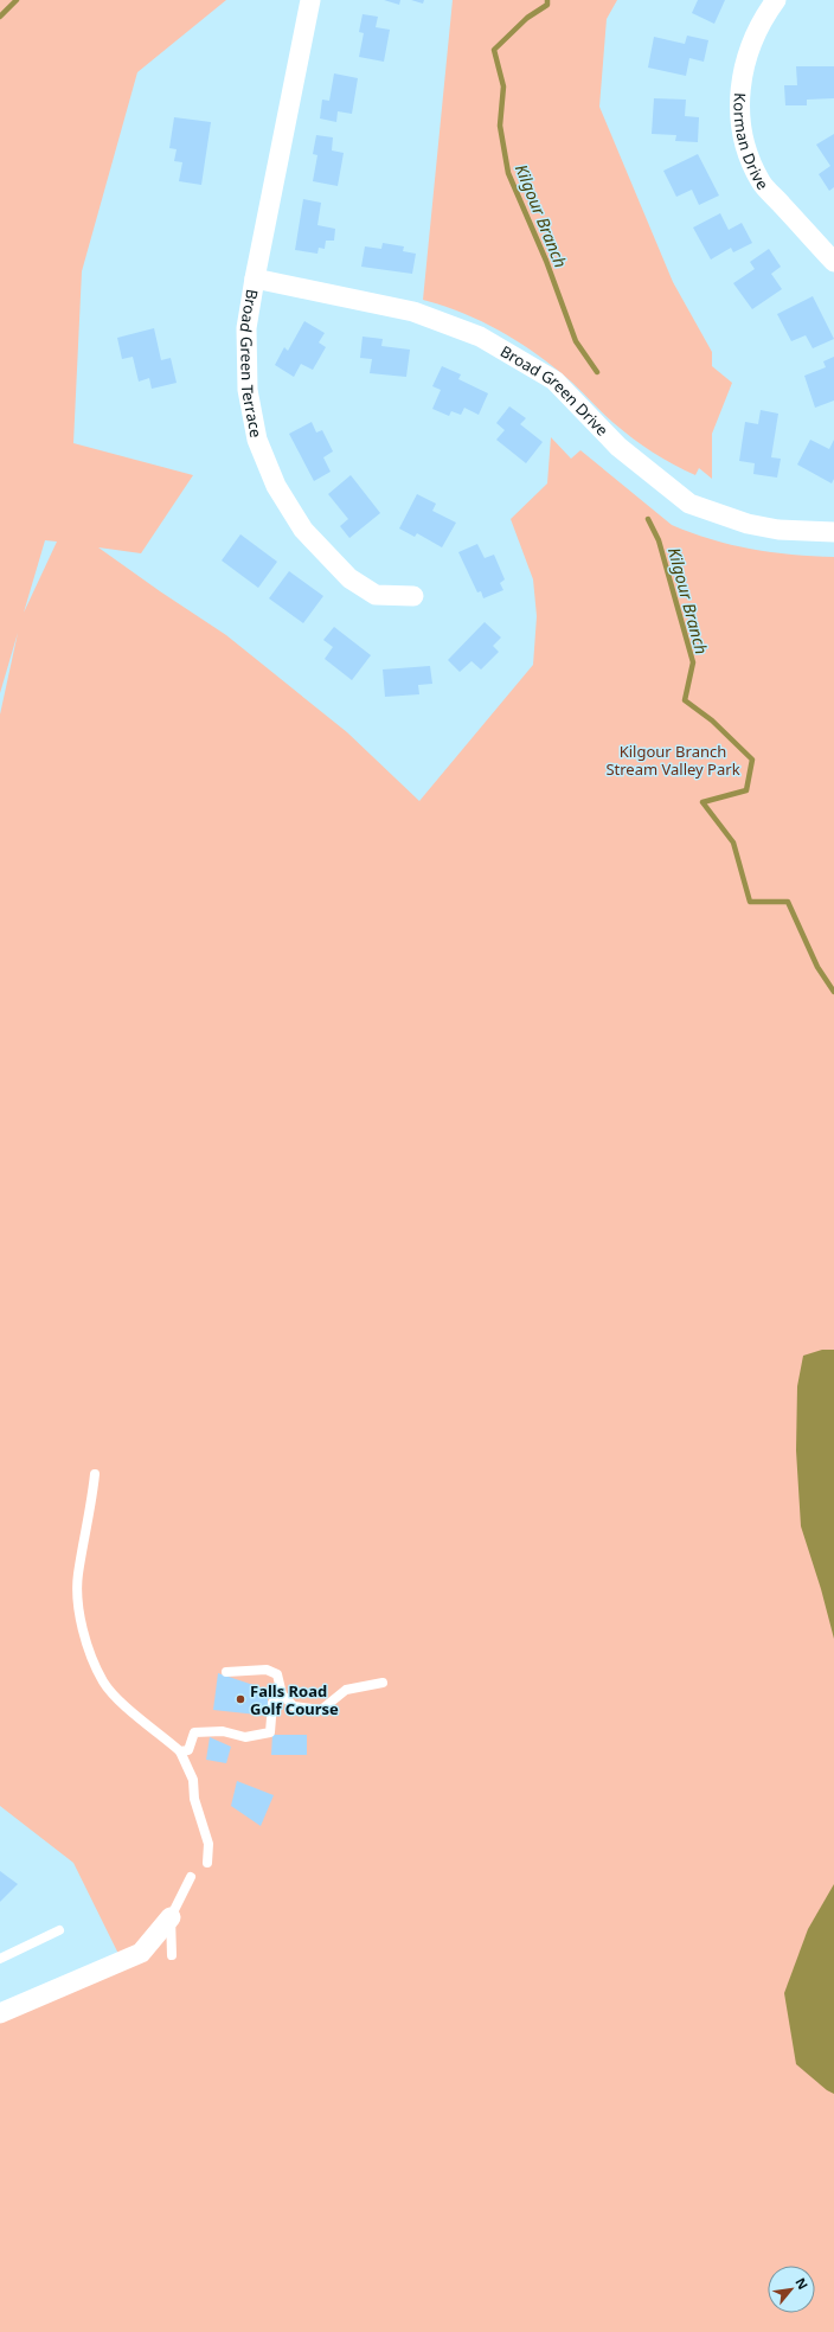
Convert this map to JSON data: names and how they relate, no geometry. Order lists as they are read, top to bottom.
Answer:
{
  "streets": {
    "street": ["Korman Drive", "Broad Green Terrace", "Broad Green Drive"]
  },
  "crossings": [
    ["Broad Green Terrace", "Broad Green Drive"]
  ],
  "water": ["Kilgour Branch"],
  "parks": ["Kilgour Branch Stream Valley Park"],
  "places": ["Falls Road Golf Course"],
  "north": "top right"
}
